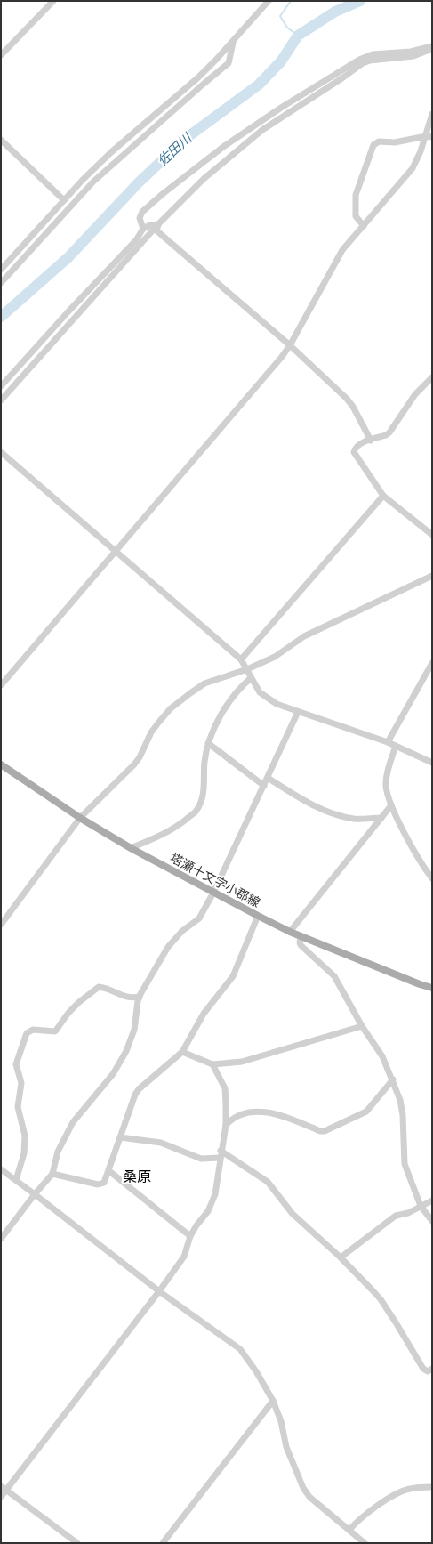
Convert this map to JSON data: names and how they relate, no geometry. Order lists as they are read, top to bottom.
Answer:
{
  "streets": {
    "main road": ["塔瀬十文字小郡線"]
  },
  "districts": ["桑原"],
  "water": ["佐田川"]
}
